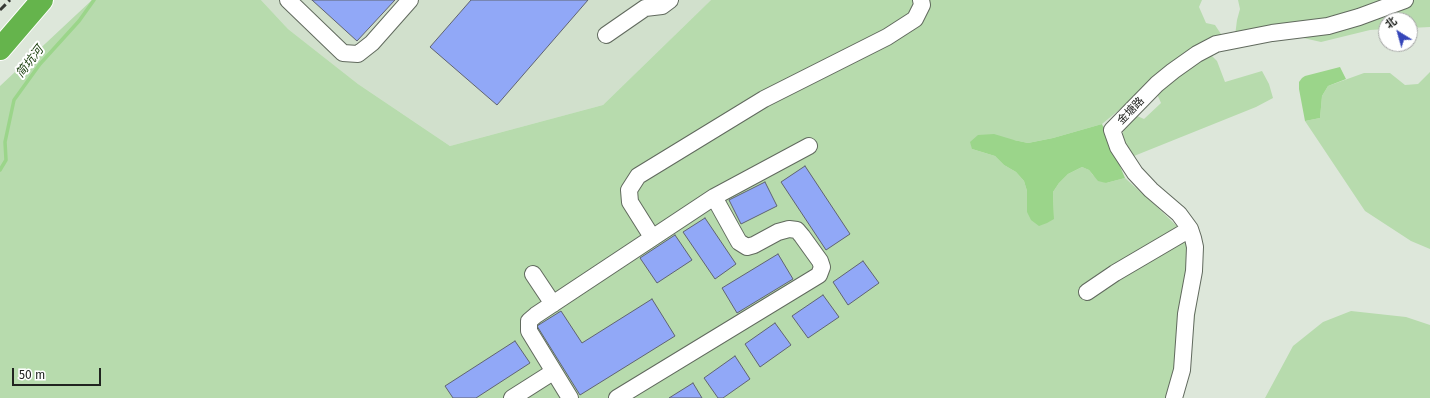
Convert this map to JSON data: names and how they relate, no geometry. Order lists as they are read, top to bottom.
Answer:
{
  "streets": {
    "street": ["金塘路"]
  },
  "water": ["简坑河"],
  "scale_bar": "50 m",
  "north": "top left"
}
